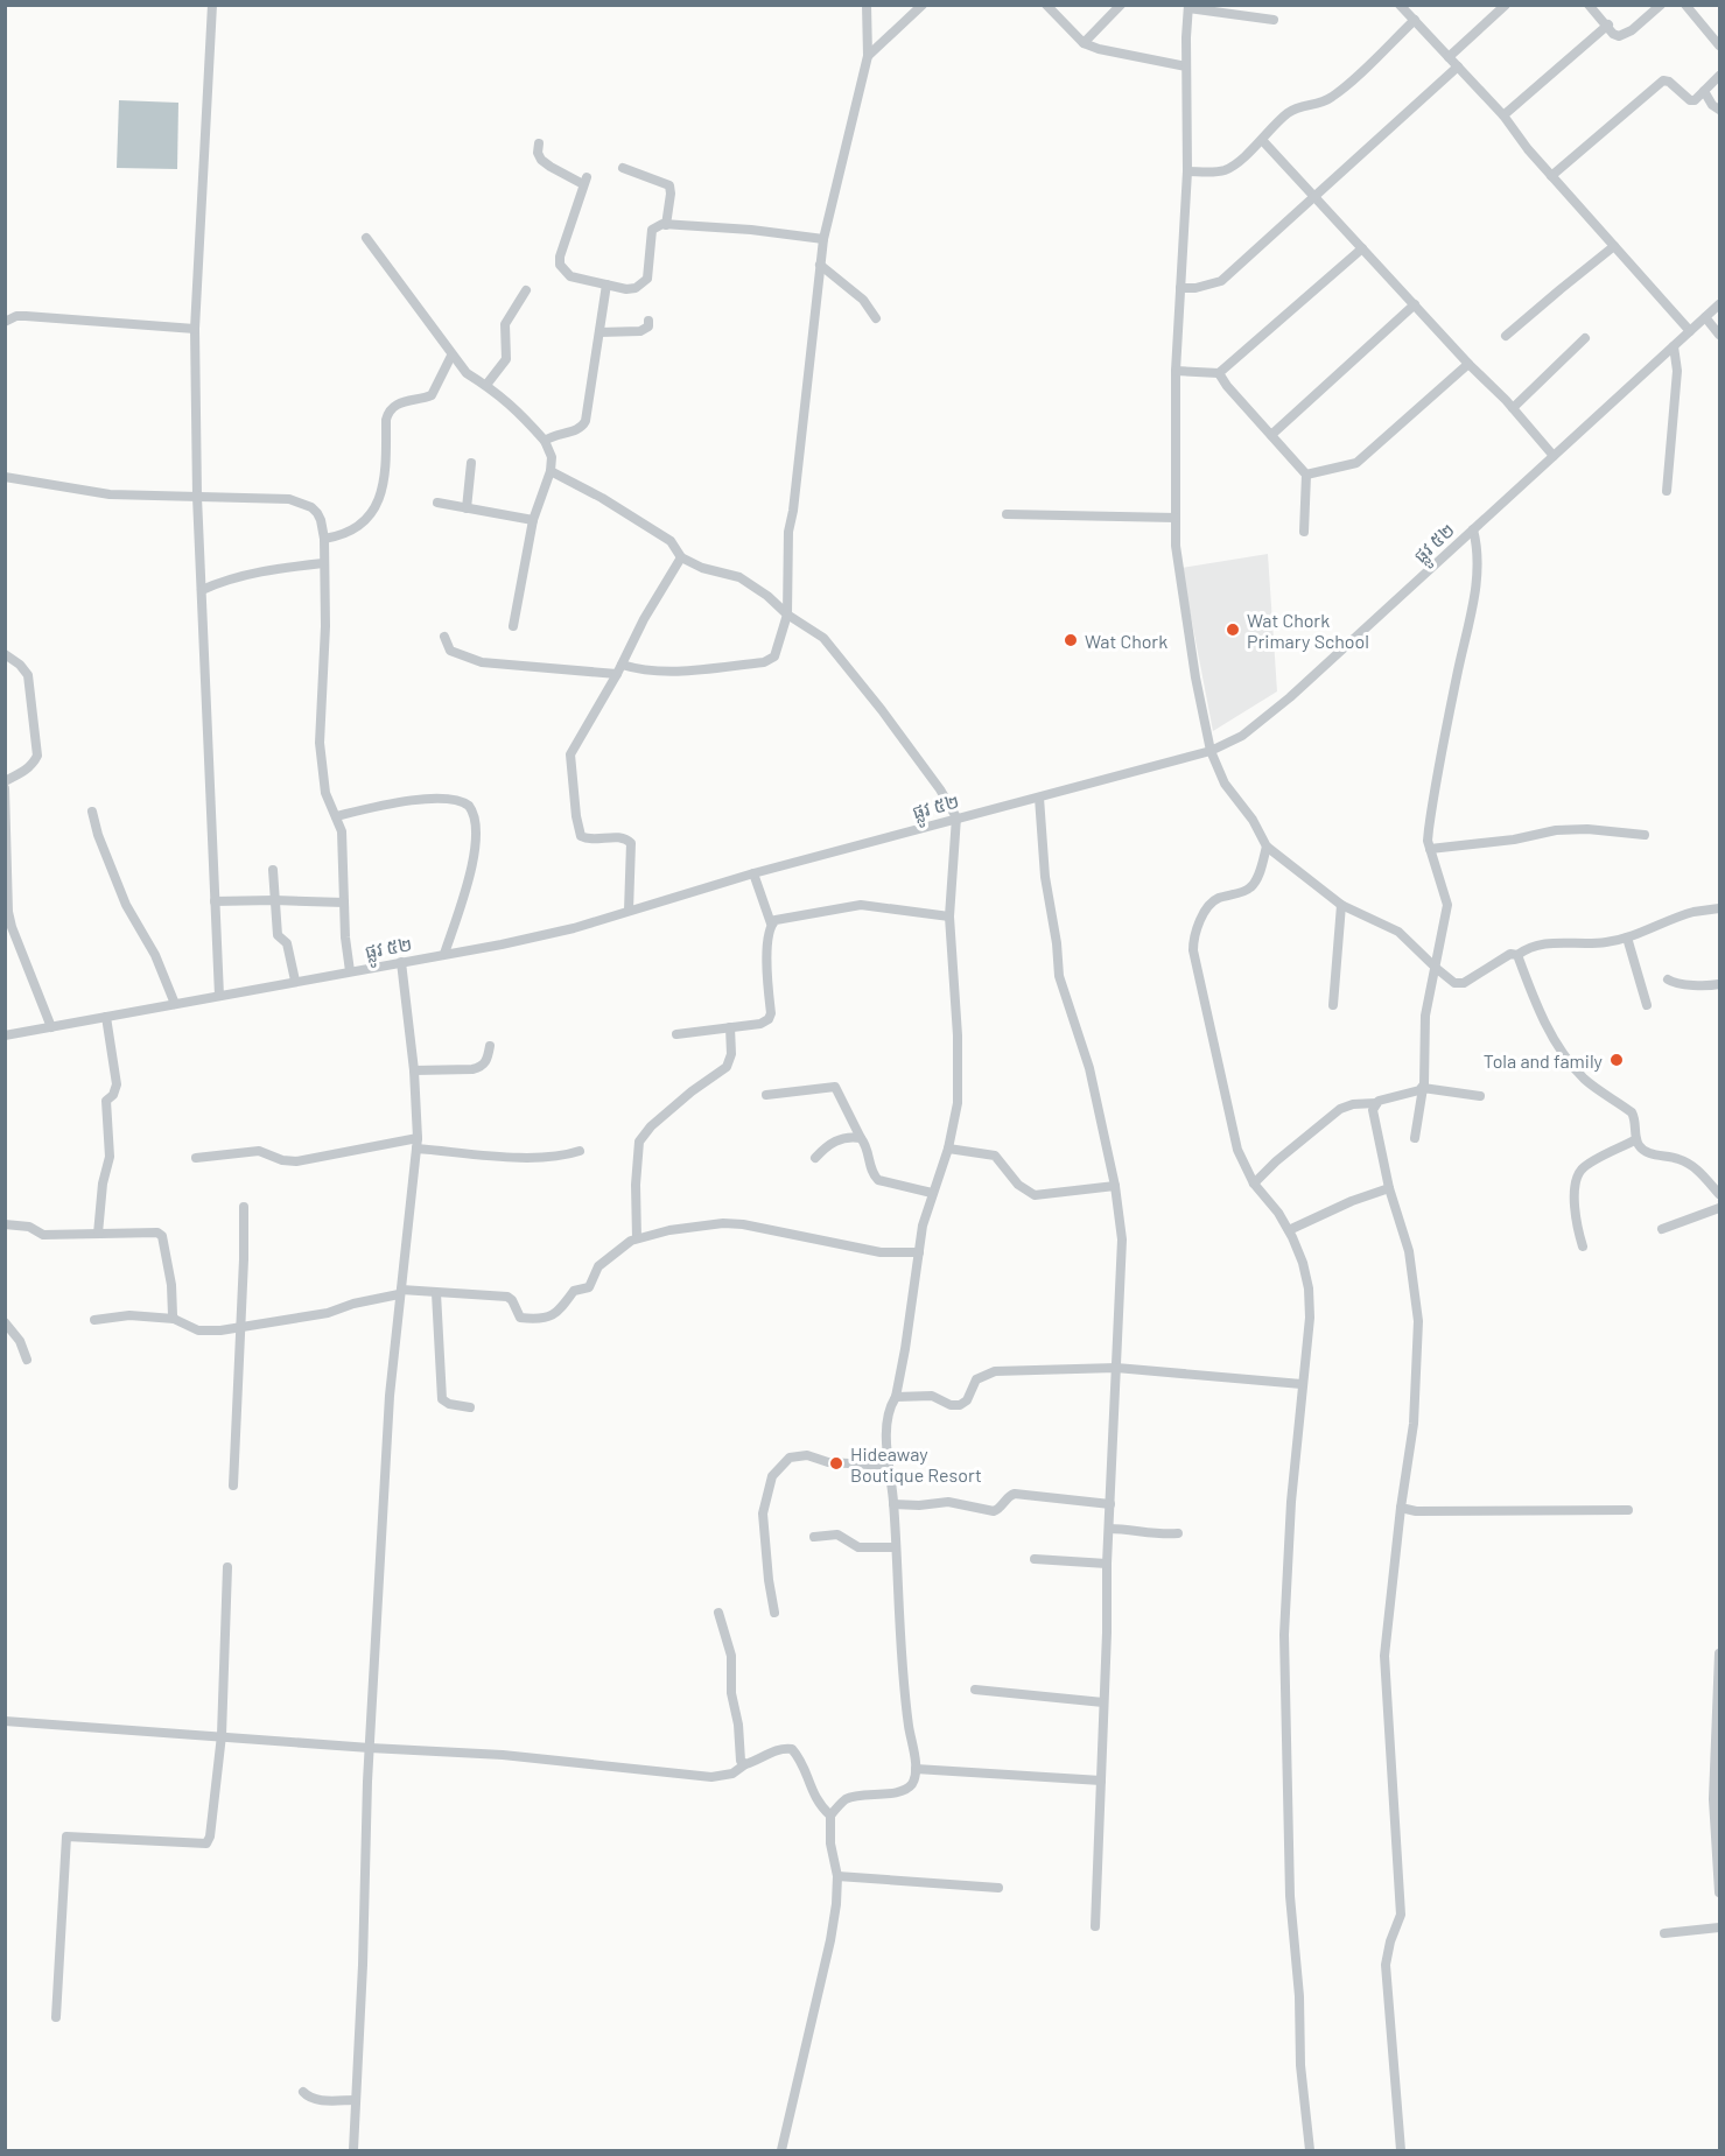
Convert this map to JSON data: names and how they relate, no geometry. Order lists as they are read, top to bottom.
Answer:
{
  "streets": {
    "street": ["ផ្លូវ ៥២"]
  },
  "places": [
    "Wat Chork Primary School",
    "Wat Chork",
    "Tola and family",
    "Hideaway Boutique Resort"
  ]
}
